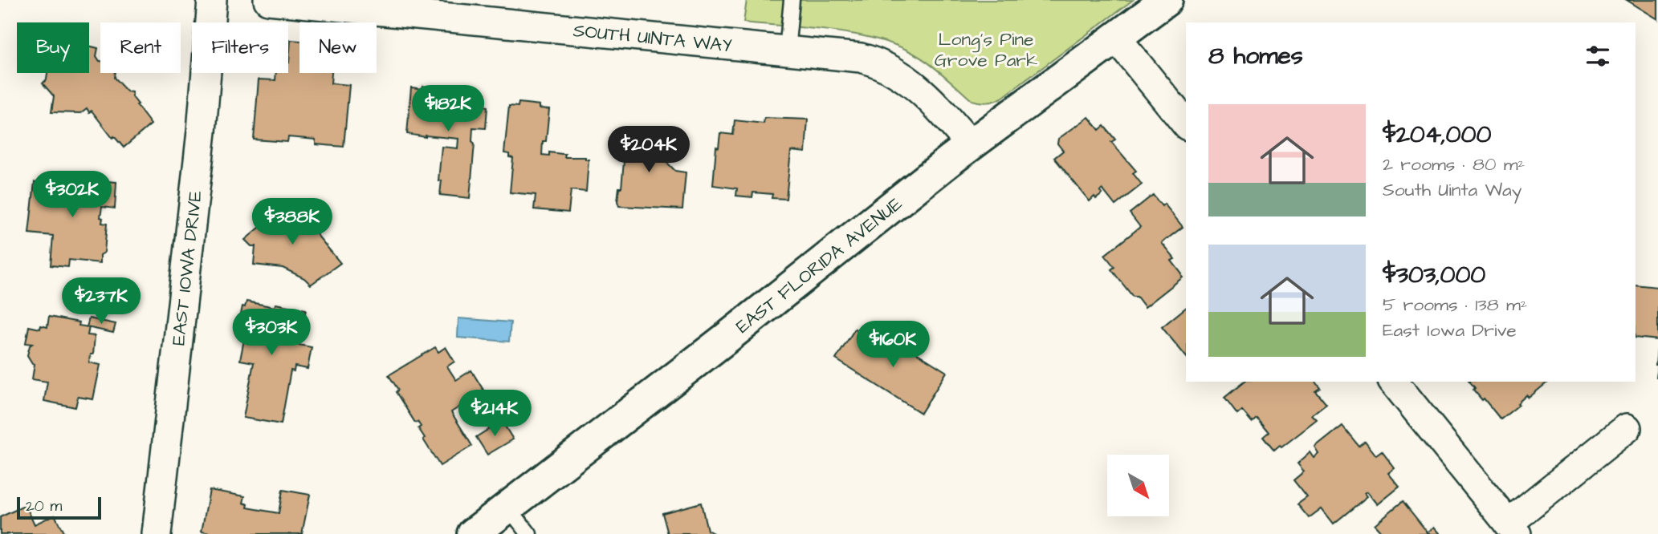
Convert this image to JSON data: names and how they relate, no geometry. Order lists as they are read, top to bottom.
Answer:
{
  "streets": {
    "street": ["SOUTH UINTA WAY", "EAST FLORIDA AVENUE", "EAST IOWA DRIVE"]
  },
  "crossings": [
    ["SOUTH UINTA WAY", "EAST FLORIDA AVENUE"]
  ],
  "parks": ["Long's Pine Grove Park"],
  "scale_bar": "20 m",
  "north": "bottom right",
  "page": {
    "chip": [
      "Buy",
      "Rent",
      "Filters",
      "New"
    ],
    "heading": "8 homes",
    "price": [
      "$182K",
      "$204K",
      "$302K",
      "$388K",
      "$237K",
      "$303K",
      "$160K",
      "$214K"
    ],
    "list": [
      {
        "name": "$204,000",
        "note": "2 rooms · 80 m² · South Uinta Way"
      },
      {
        "name": "$303,000",
        "note": "5 rooms · 138 m² · East Iowa Drive"
      }
    ],
    "scale": "20 m"
  }
}
